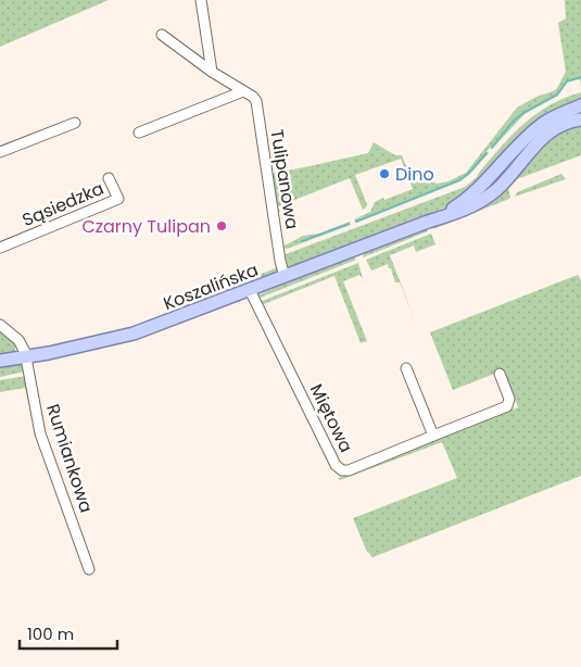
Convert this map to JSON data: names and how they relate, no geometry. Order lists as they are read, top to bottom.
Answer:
{
  "streets": {
    "main road": ["Koszalińska"],
    "street": [
      "Tulipanowa",
      "Sąsiedzka",
      "Miętowa",
      "Rumiankowa"
    ]
  },
  "crossings": [
    ["Tulipanowa", "Koszalińska"],
    ["Koszalińska", "Miętowa"],
    ["Koszalińska", "Rumiankowa"]
  ],
  "places": ["Dino", "Czarny Tulipan"],
  "scale_bar": "100 m"
}
